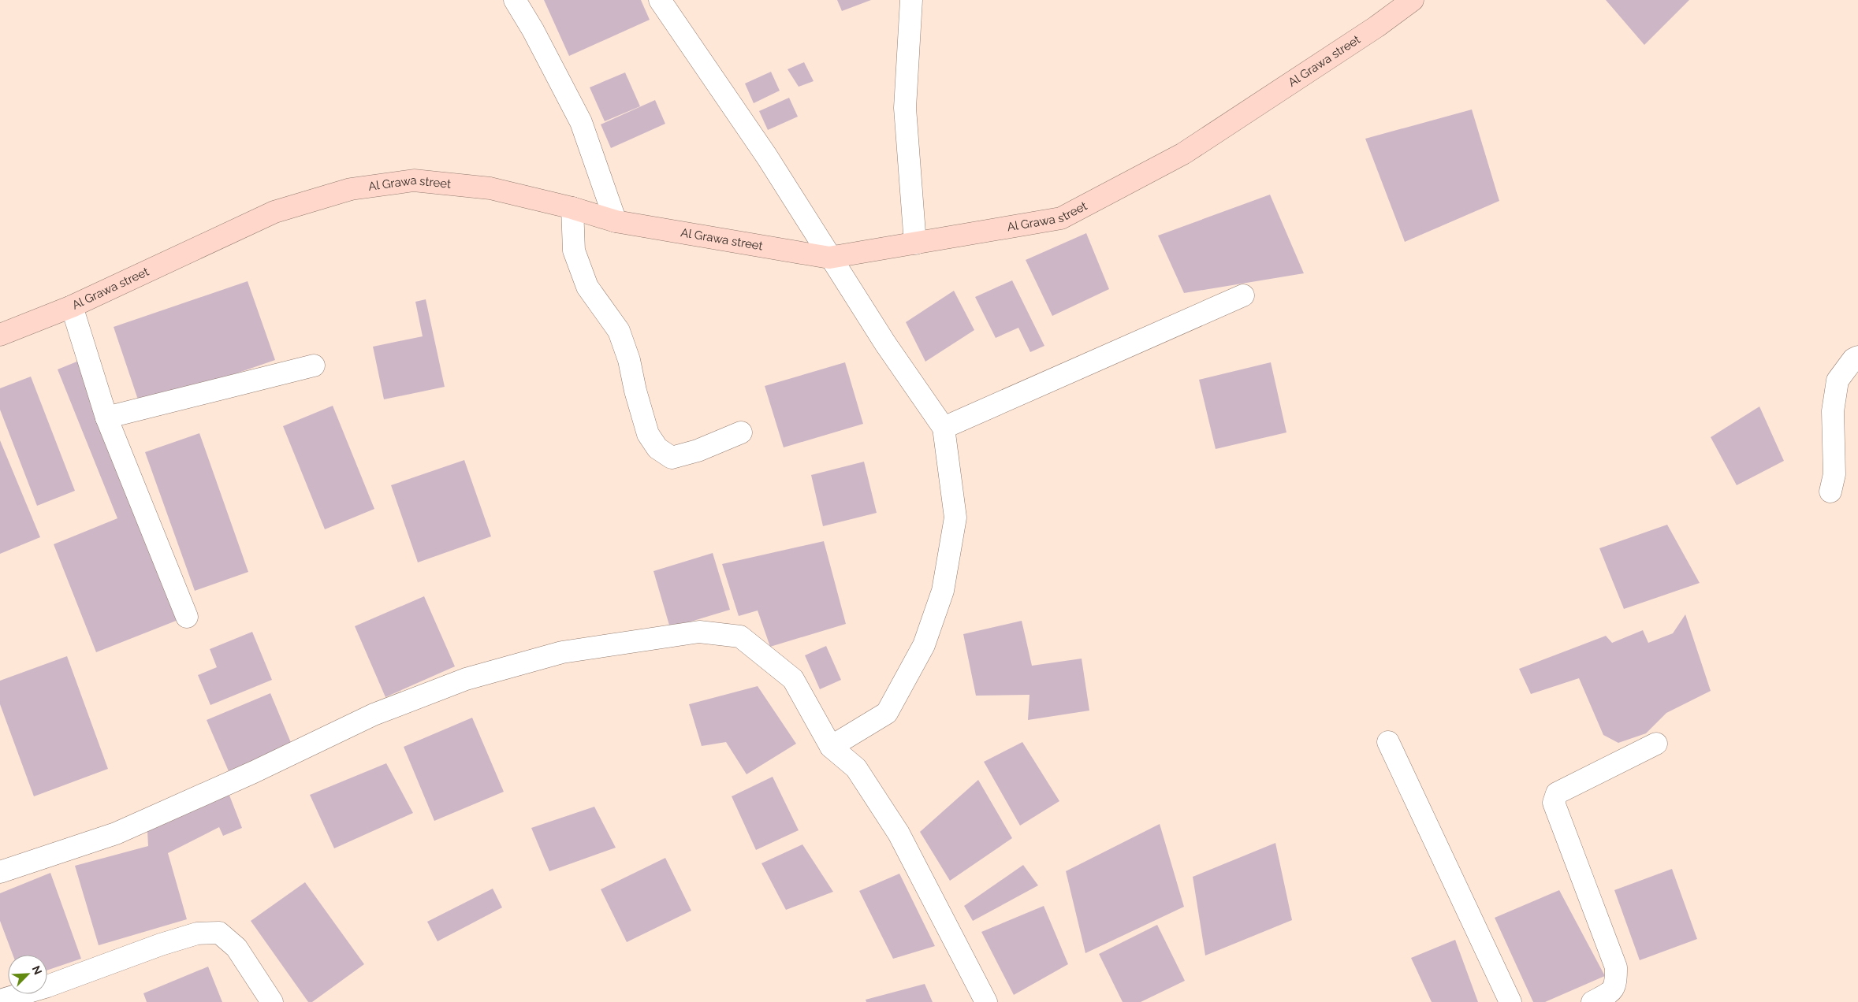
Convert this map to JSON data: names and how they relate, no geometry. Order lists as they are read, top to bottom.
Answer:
{
  "streets": {
    "street": ["Al Grawa street"]
  },
  "north": "top right"
}
